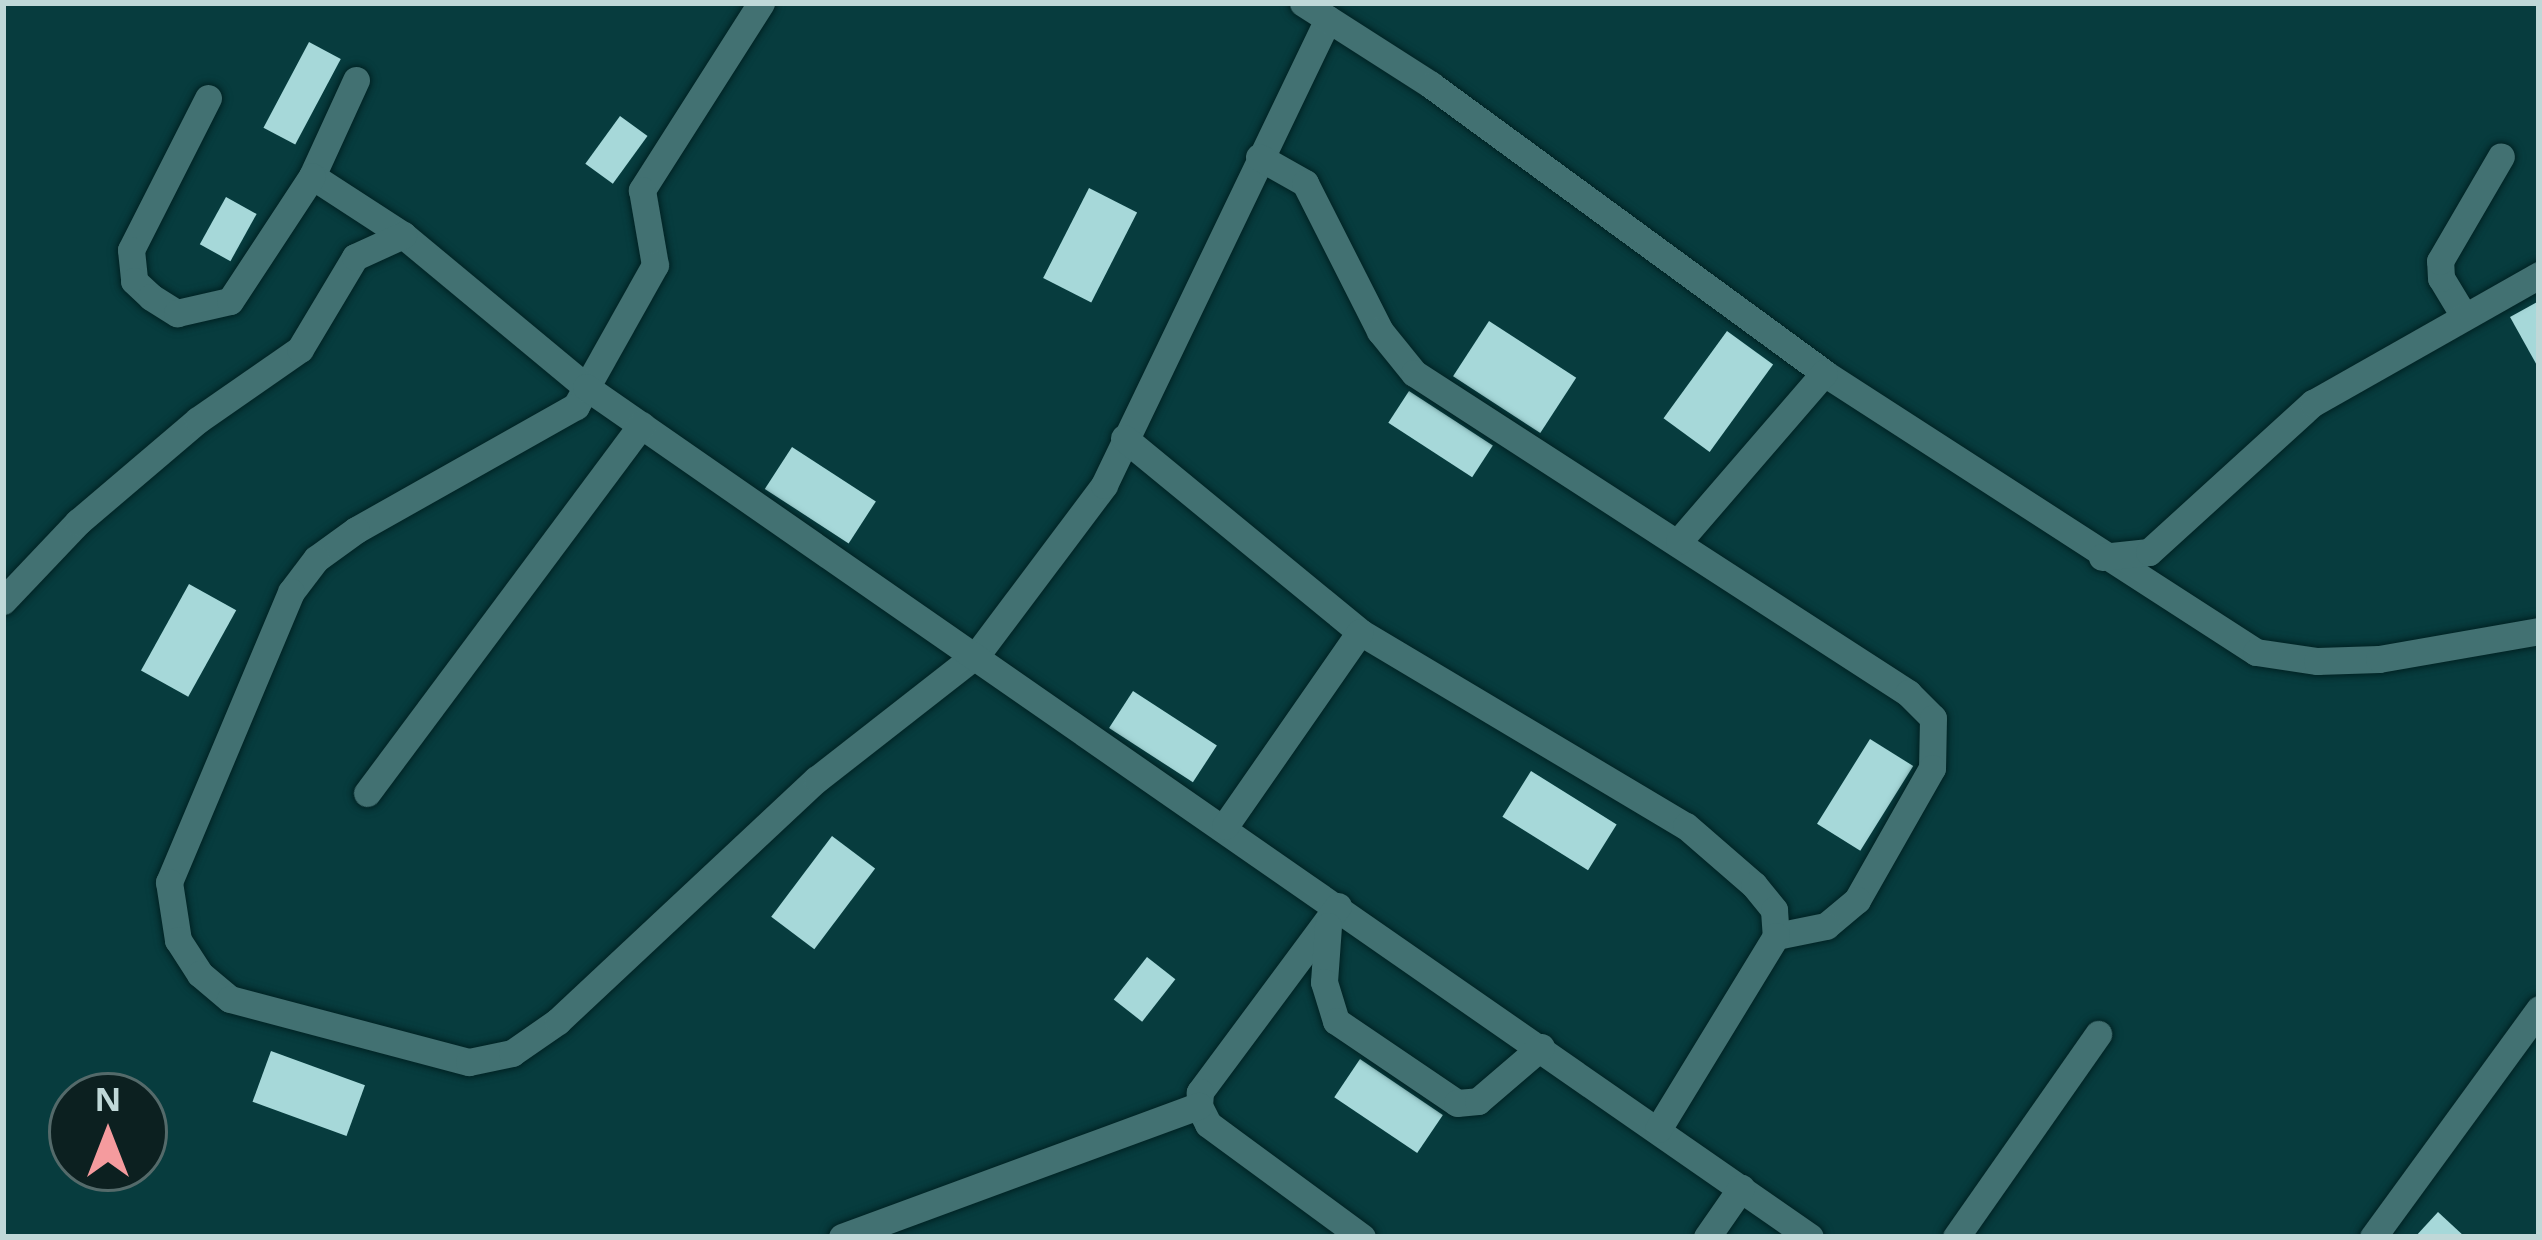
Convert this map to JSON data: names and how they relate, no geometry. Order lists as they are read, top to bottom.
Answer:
{
  "north": "top"
}
